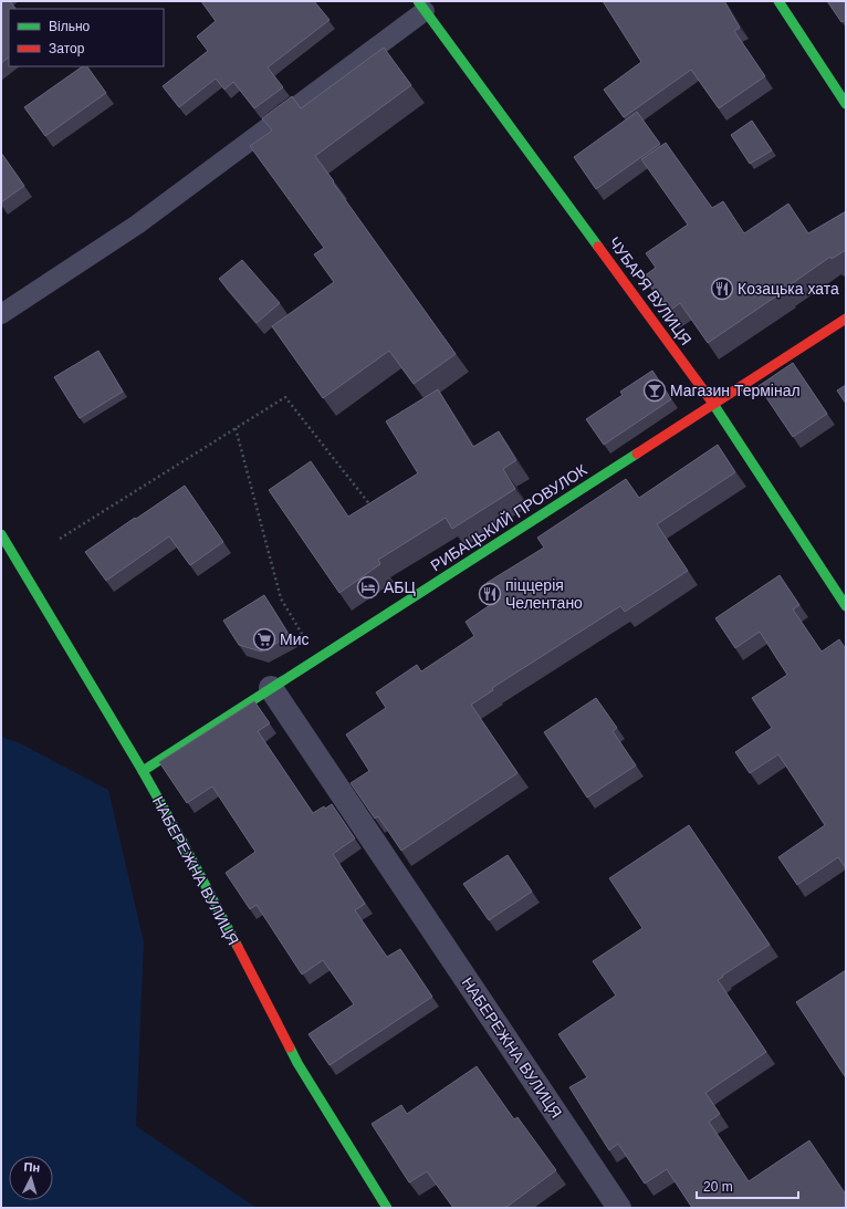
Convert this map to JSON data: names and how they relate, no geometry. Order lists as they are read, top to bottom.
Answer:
{
  "streets": {
    "street": ["ЧУБАРЯ ВУЛИЦЯ", "РИБАЦЬКИЙ ПРОВУЛОК", "НАБЕРЕЖНА ВУЛИЦЯ"]
  },
  "crossings": [
    ["ЧУБАРЯ ВУЛИЦЯ", "РИБАЦЬКИЙ ПРОВУЛОК"],
    ["РИБАЦЬКИЙ ПРОВУЛОК", "НАБЕРЕЖНА ВУЛИЦЯ"]
  ],
  "places": {
    "restaurant": ["Козацька хата", "піццерія Челентано"],
    "bar": ["Магазин Термінал"],
    "hotel": ["АБЦ"],
    "supermarket": ["Мис"]
  },
  "legend": ["Вільно", "Затор"],
  "scale_bar": "20 m",
  "north": "top"
}
